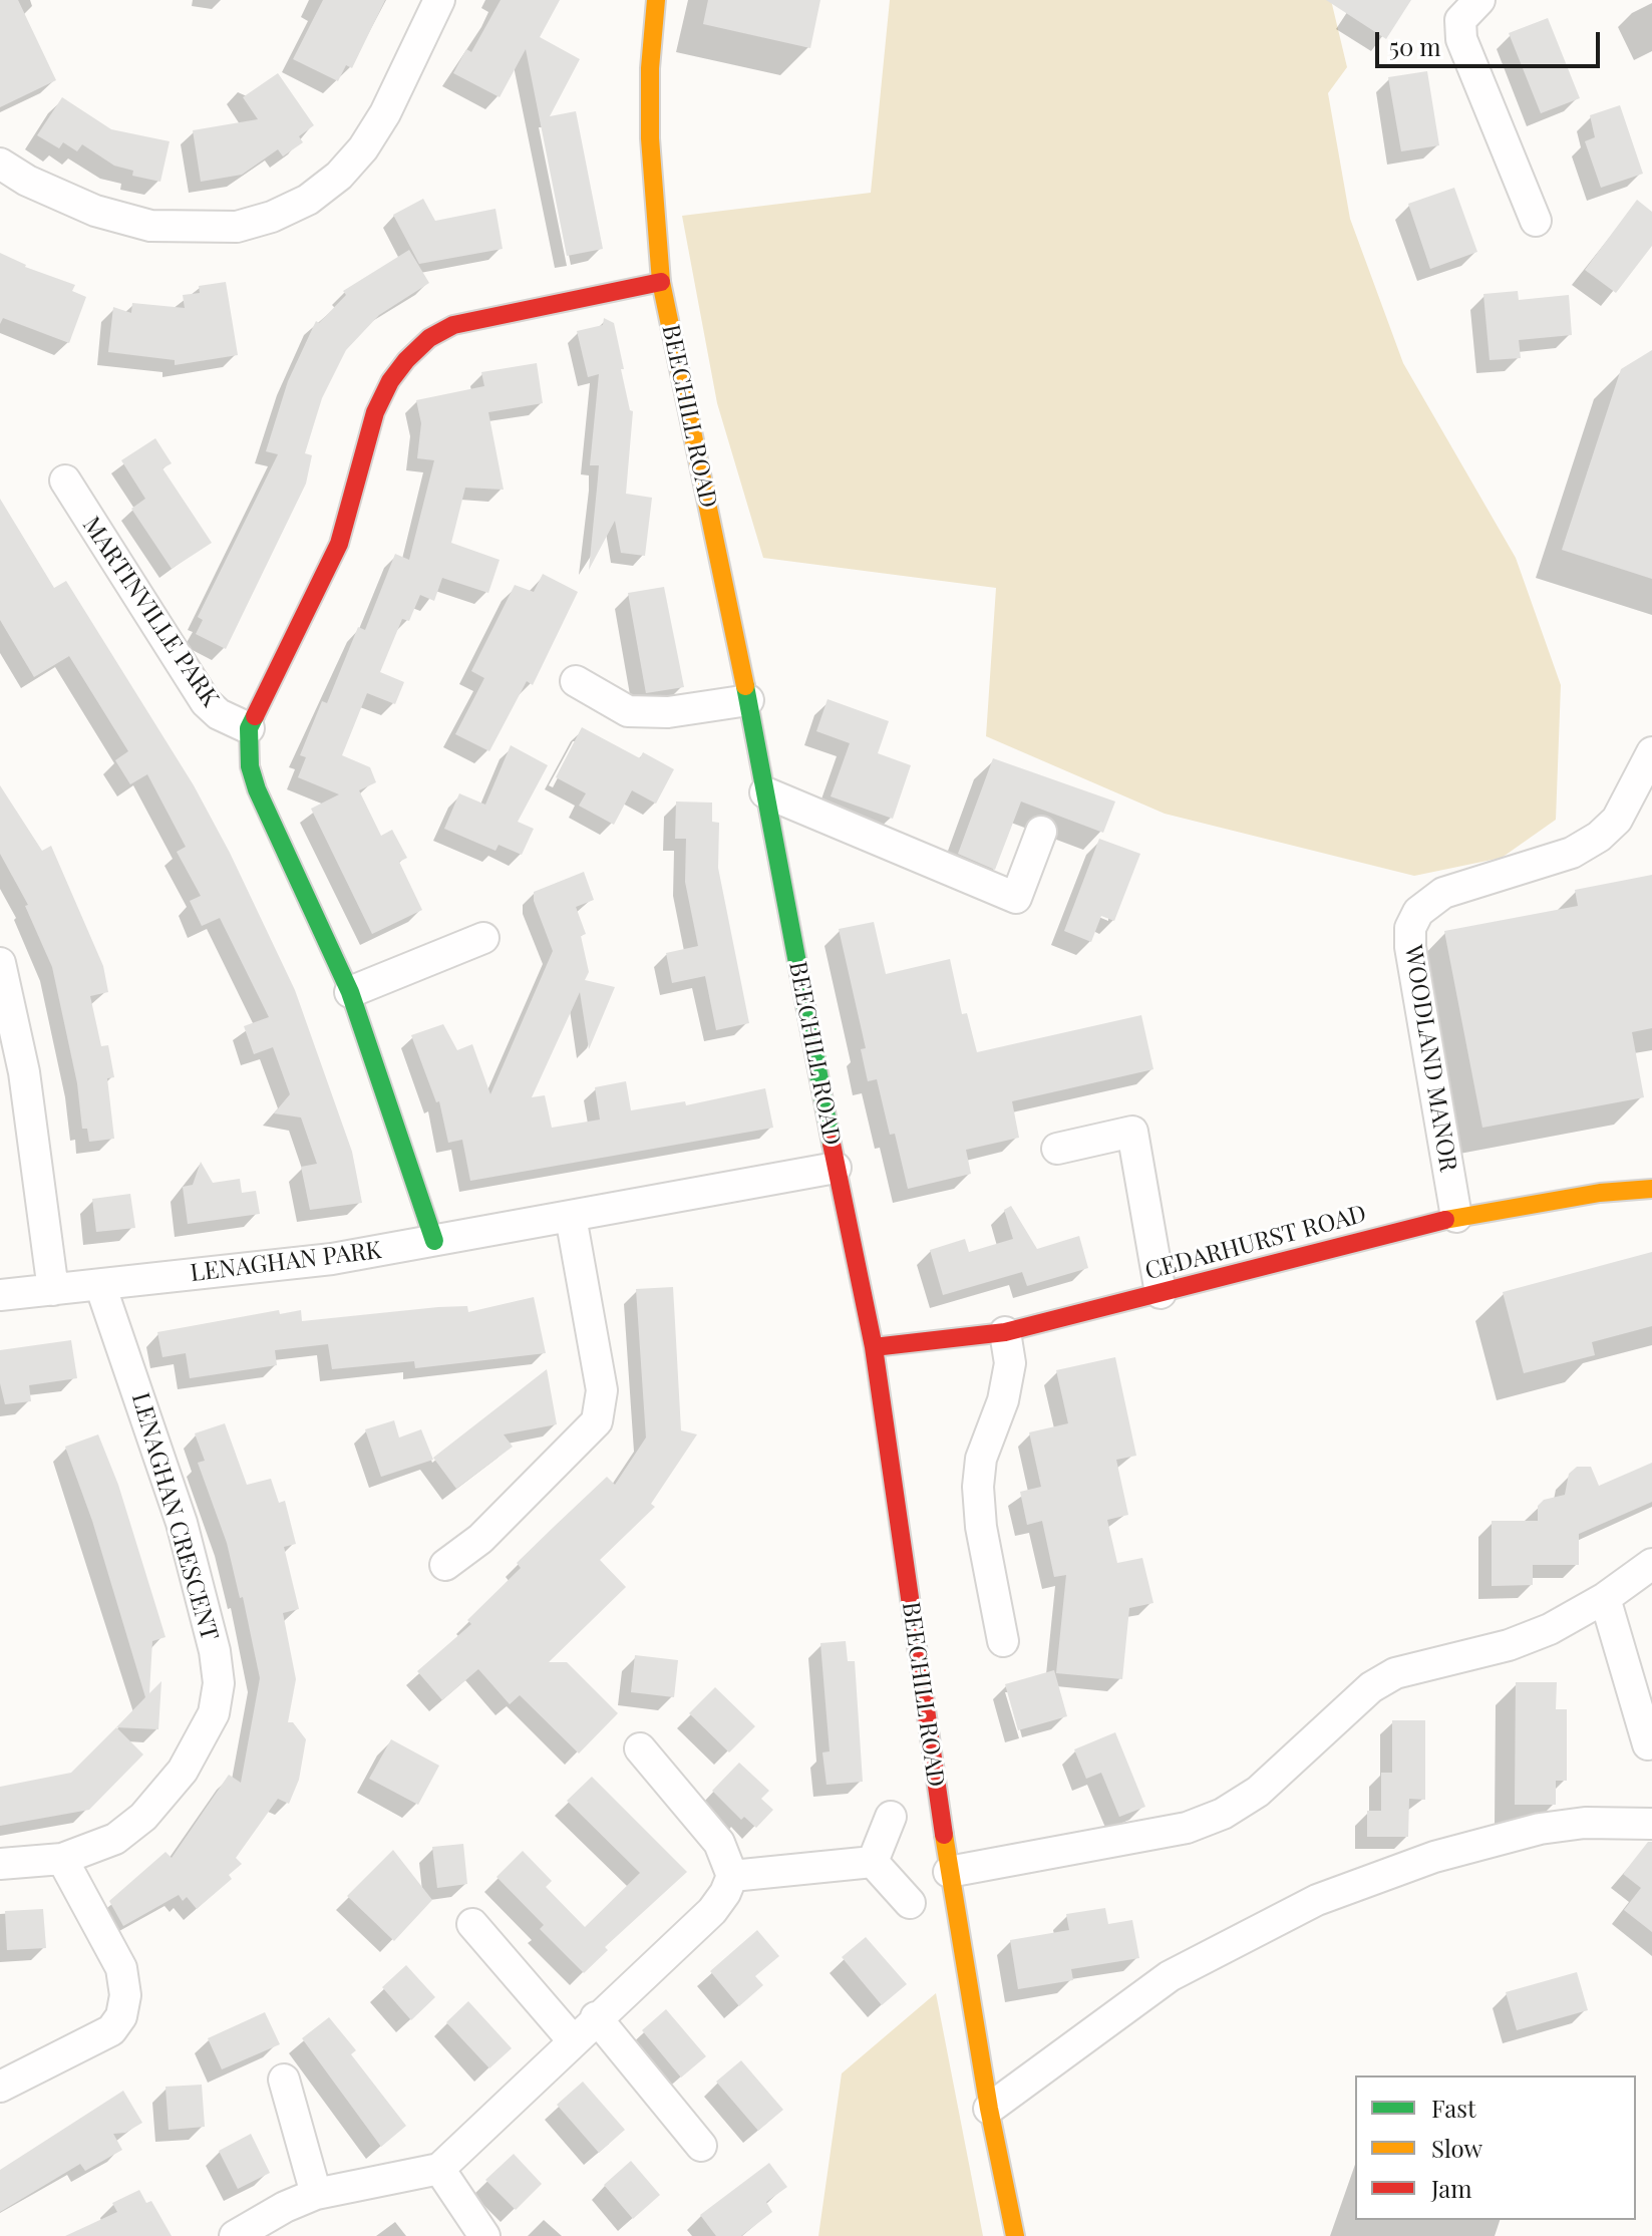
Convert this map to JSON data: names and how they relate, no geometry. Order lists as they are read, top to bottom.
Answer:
{
  "streets": {
    "street": [
      "BEECHILL ROAD",
      "MARTINVILLE PARK",
      "WOODLAND MANOR",
      "CEDARHURST ROAD",
      "LENAGHAN PARK",
      "LENAGHAN CRESCENT"
    ]
  },
  "crossings": [
    ["BEECHILL ROAD", "MARTINVILLE PARK"],
    ["BEECHILL ROAD", "CEDARHURST ROAD"],
    ["BEECHILL ROAD", "LENAGHAN PARK"],
    ["MARTINVILLE PARK", "LENAGHAN PARK"],
    ["WOODLAND MANOR", "CEDARHURST ROAD"],
    ["LENAGHAN PARK", "LENAGHAN CRESCENT"]
  ],
  "legend": ["Fast", "Slow", "Jam"],
  "scale_bar": "50 m"
}
